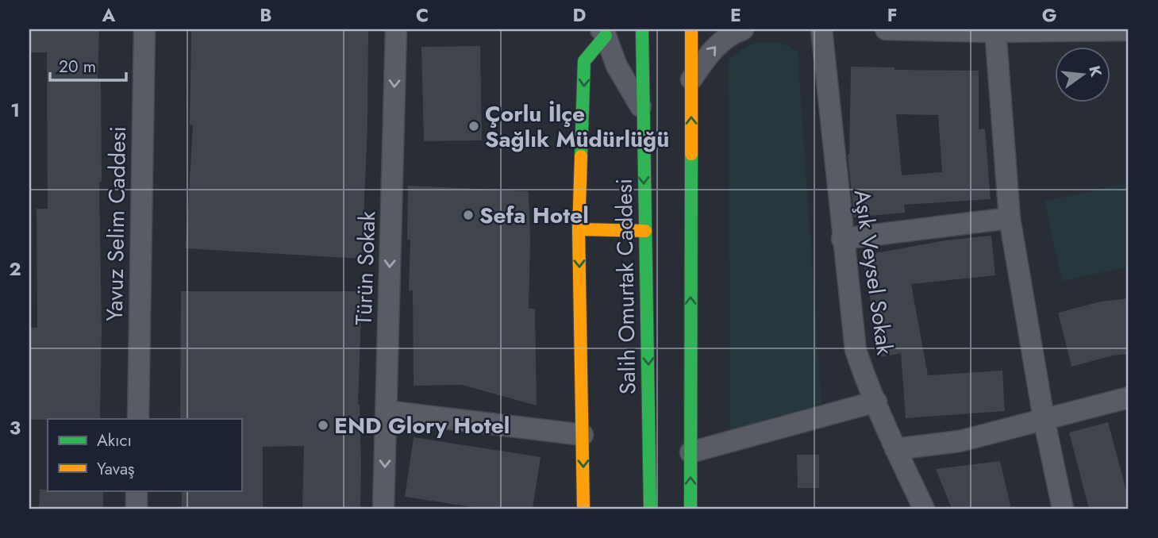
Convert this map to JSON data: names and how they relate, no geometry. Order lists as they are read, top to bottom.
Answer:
{
  "streets": {
    "main road": ["Salih Omurtak Caddesi"],
    "street": ["Yavuz Selim Caddesi", "Türün Sokak", "Aşık Veysel Sokak"]
  },
  "one_way": ["Türün Sokak"],
  "places": ["Çorlu İlçe Sağlık Müdürlüğü", "Sefa Hotel", "END Glory Hotel"],
  "legend": ["Akıcı", "Yavaş"],
  "scale_bar": "20 m",
  "north": "right",
  "grid": {
    "columns": [
      "A",
      "B",
      "C",
      "D",
      "E",
      "F",
      "G"
    ],
    "rows": ["1", "2", "3"]
  }
}
